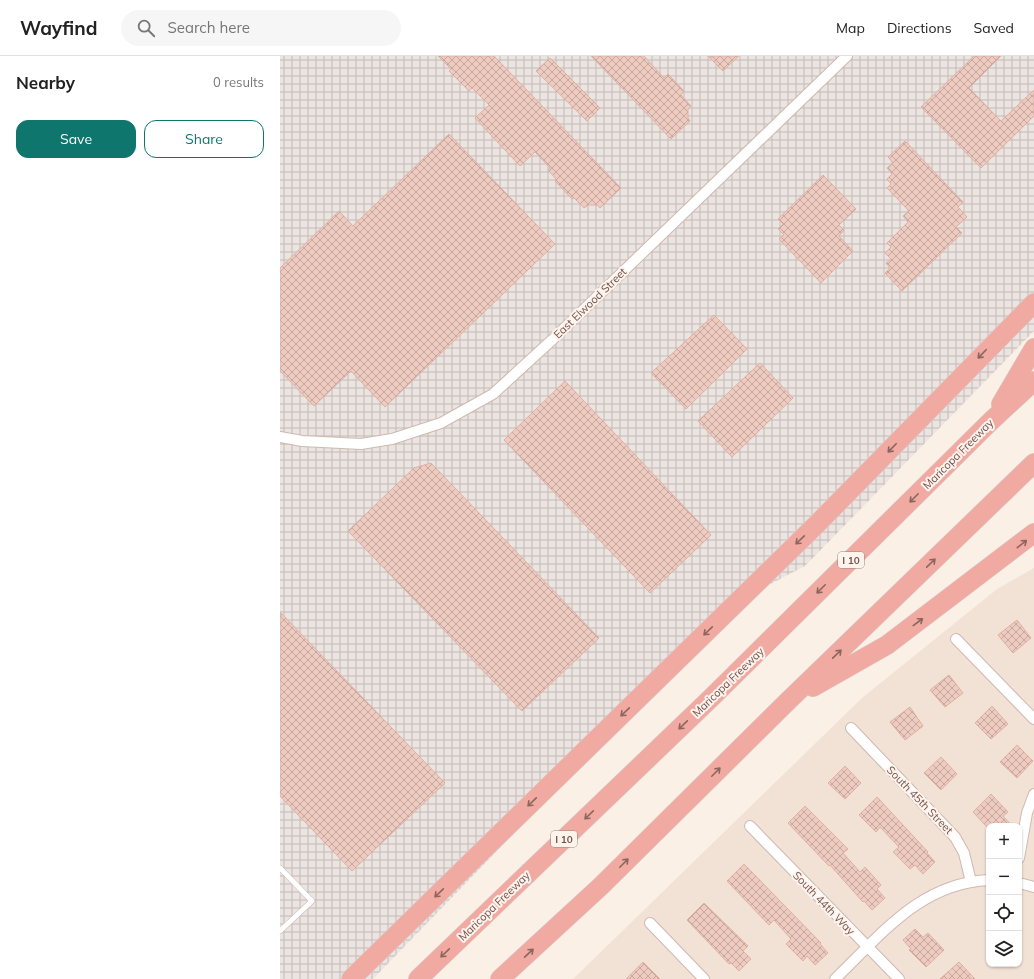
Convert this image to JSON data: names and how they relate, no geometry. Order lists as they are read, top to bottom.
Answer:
{
  "streets": {
    "highway": ["Maricopa Freeway", "I 10"],
    "street": ["East Elwood Street", "South 45th Street", "South 44th Way"]
  },
  "page": {
    "header": "Wayfind",
    "search": "Search here",
    "nav": ["Map", "Directions", "Saved"],
    "heading": ["Nearby", "0 results"],
    "buttons": ["Save", "Share"],
    "map_buttons": ["+", "−"]
  }
}
